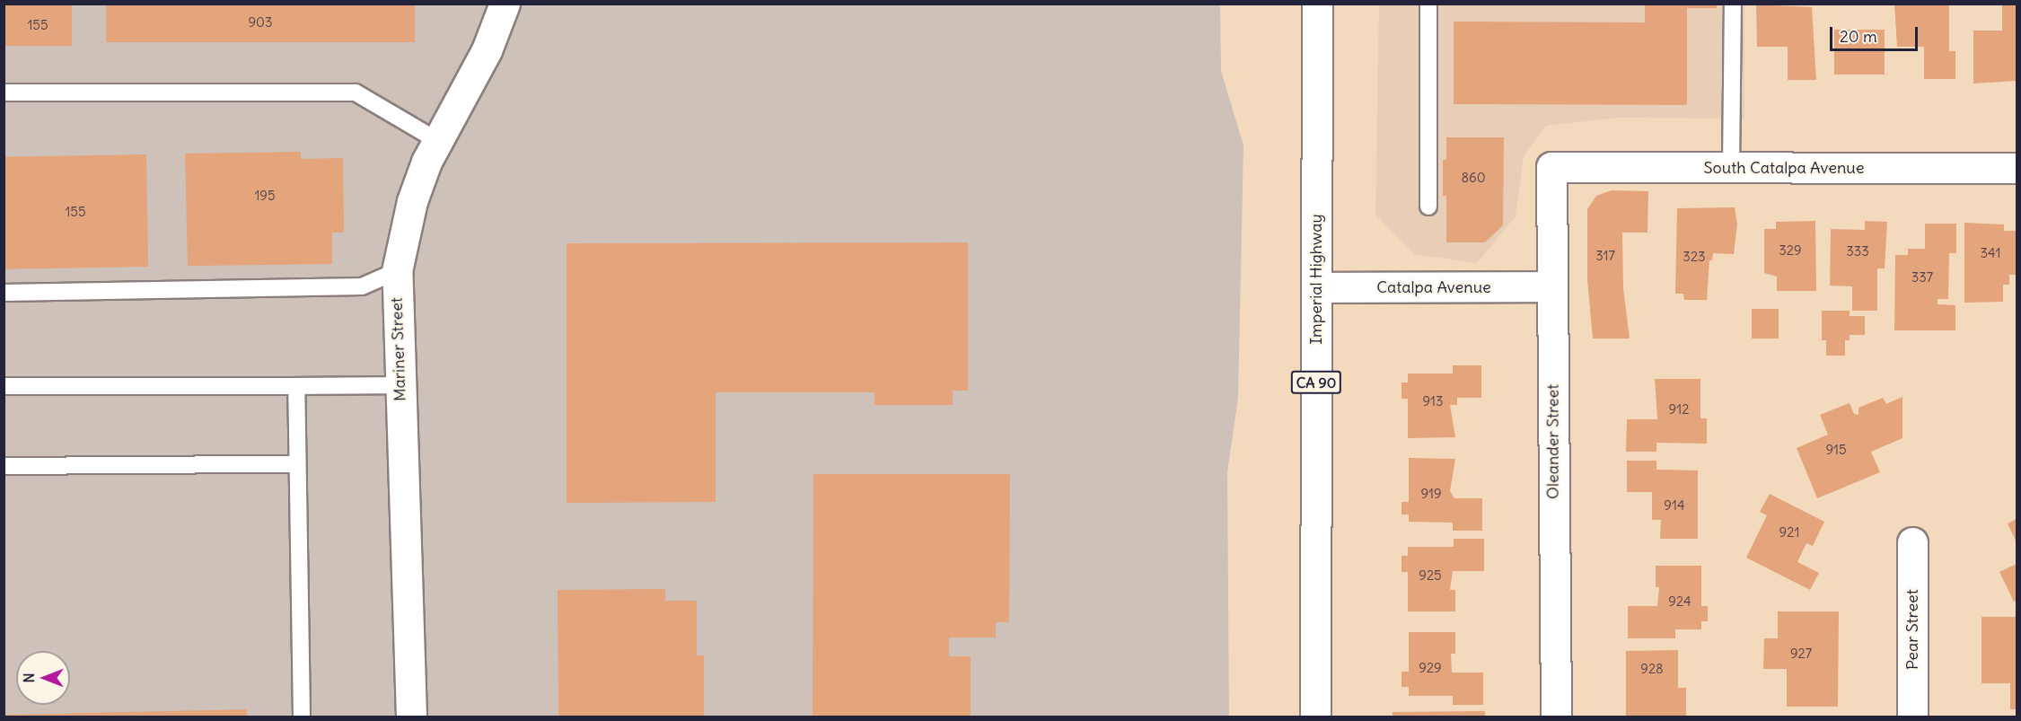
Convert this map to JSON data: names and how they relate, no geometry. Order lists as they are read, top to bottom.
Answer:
{
  "streets": {
    "street": [
      "South Catalpa Avenue",
      "Imperial Highway",
      "Catalpa Avenue",
      "Mariner Street",
      "CA 90",
      "Oleander Street",
      "Pear Street"
    ]
  },
  "crossings": [
    ["South Catalpa Avenue", "Oleander Street"],
    ["Imperial Highway", "Catalpa Avenue"],
    ["Catalpa Avenue", "Oleander Street"]
  ],
  "house_numbers": [
    "903",
    "155",
    "860",
    "195",
    "155",
    "329",
    "333",
    "341",
    "317",
    "323",
    "337",
    "913",
    "912",
    "915",
    "919",
    "914",
    "921",
    "925",
    "924",
    "927",
    "929",
    "928"
  ],
  "scale_bar": "20 m",
  "north": "left"
}
